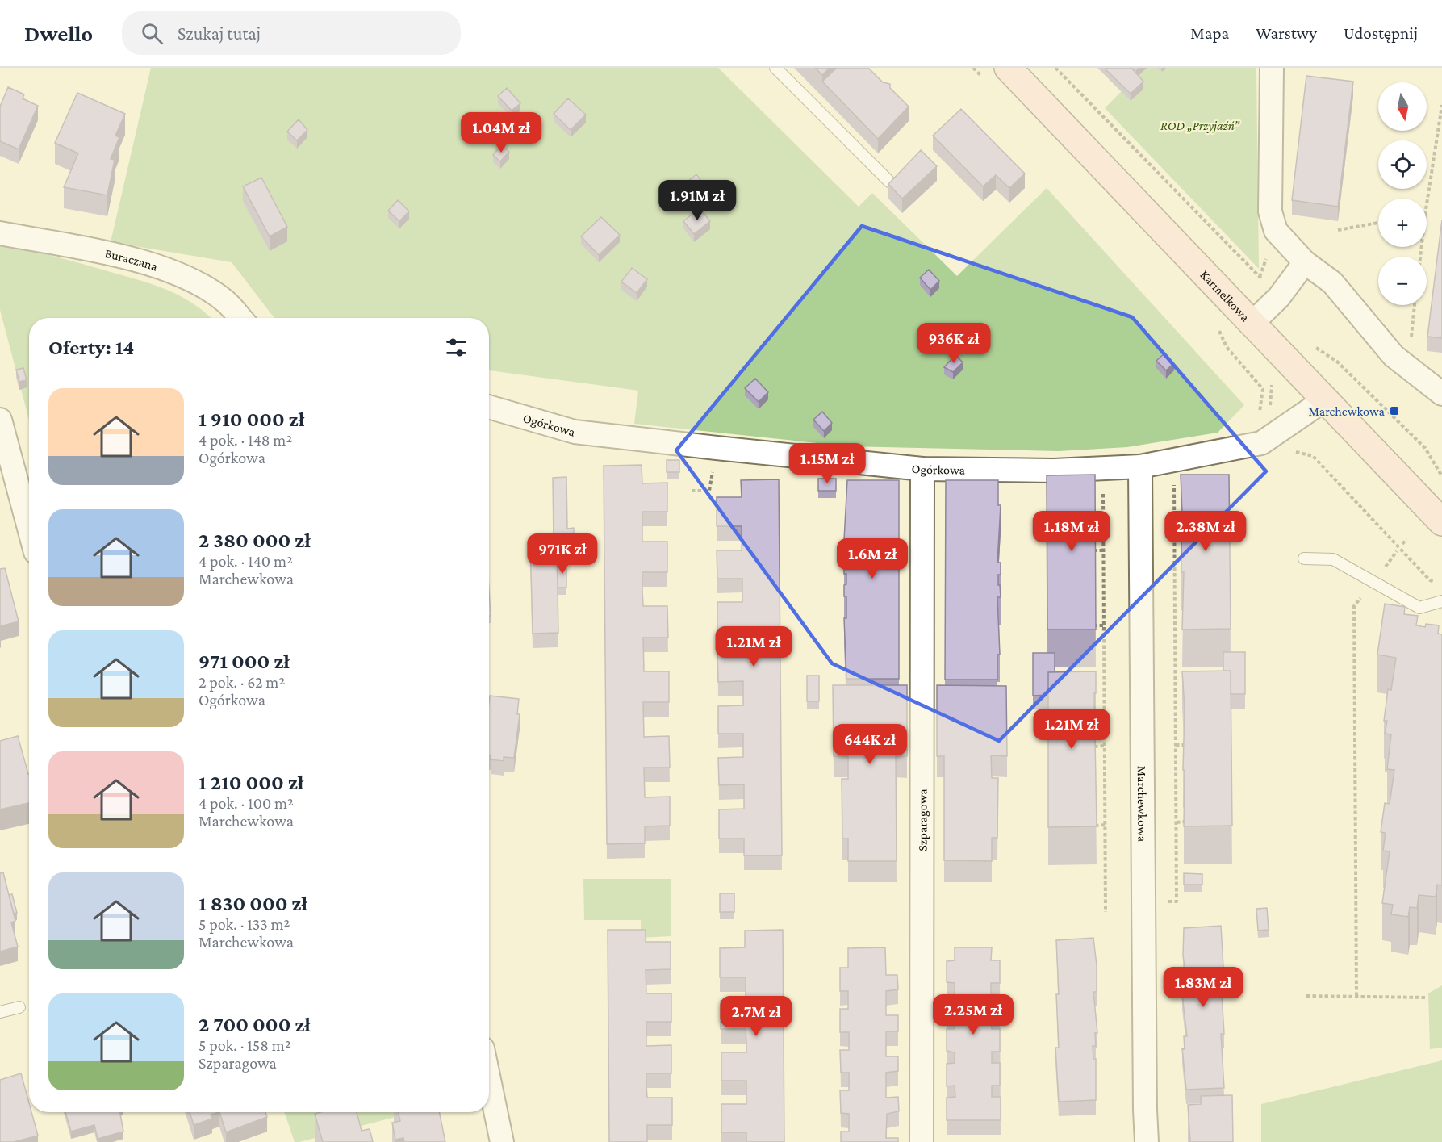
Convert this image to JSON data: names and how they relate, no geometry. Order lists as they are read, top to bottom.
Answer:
{
  "streets": {
    "street": [
      "Buraczana",
      "Karmelkowa",
      "Ogórkowa",
      "Marchewkowa",
      "Szparagowa"
    ]
  },
  "crossings": [
    ["Karmelkowa", "Ogórkowa"],
    ["Ogórkowa", "Marchewkowa"],
    ["Ogórkowa", "Szparagowa"]
  ],
  "parks": ["ROD „Przyjaźń”"],
  "places": {
    "transit": ["Marchewkowa"]
  },
  "north": "bottom",
  "page": {
    "header": "Dwello",
    "search": "Szukaj tutaj",
    "nav": ["Mapa", "Warstwy", "Udostępnij"],
    "map_buttons": ["+", "−"],
    "price": [
      "1.04M zł",
      "1.91M zł",
      "936K zł",
      "1.15M zł",
      "1.18M zł",
      "2.38M zł",
      "971K zł",
      "1.6M zł",
      "1.21M zł",
      "1.21M zł",
      "644K zł",
      "1.83M zł",
      "2.25M zł",
      "2.7M zł"
    ],
    "heading": "Oferty: 14",
    "list": [
      {
        "name": "1 910 000 zł",
        "note": "4 pok. · 148 m² · Ogórkowa"
      },
      {
        "name": "2 380 000 zł",
        "note": "4 pok. · 140 m² · Marchewkowa"
      },
      {
        "name": "971 000 zł",
        "note": "2 pok. · 62 m² · Ogórkowa"
      },
      {
        "name": "1 210 000 zł",
        "note": "4 pok. · 100 m² · Marchewkowa"
      },
      {
        "name": "1 830 000 zł",
        "note": "5 pok. · 133 m² · Marchewkowa"
      },
      {
        "name": "2 700 000 zł",
        "note": "5 pok. · 158 m² · Szparagowa"
      }
    ]
  }
}
